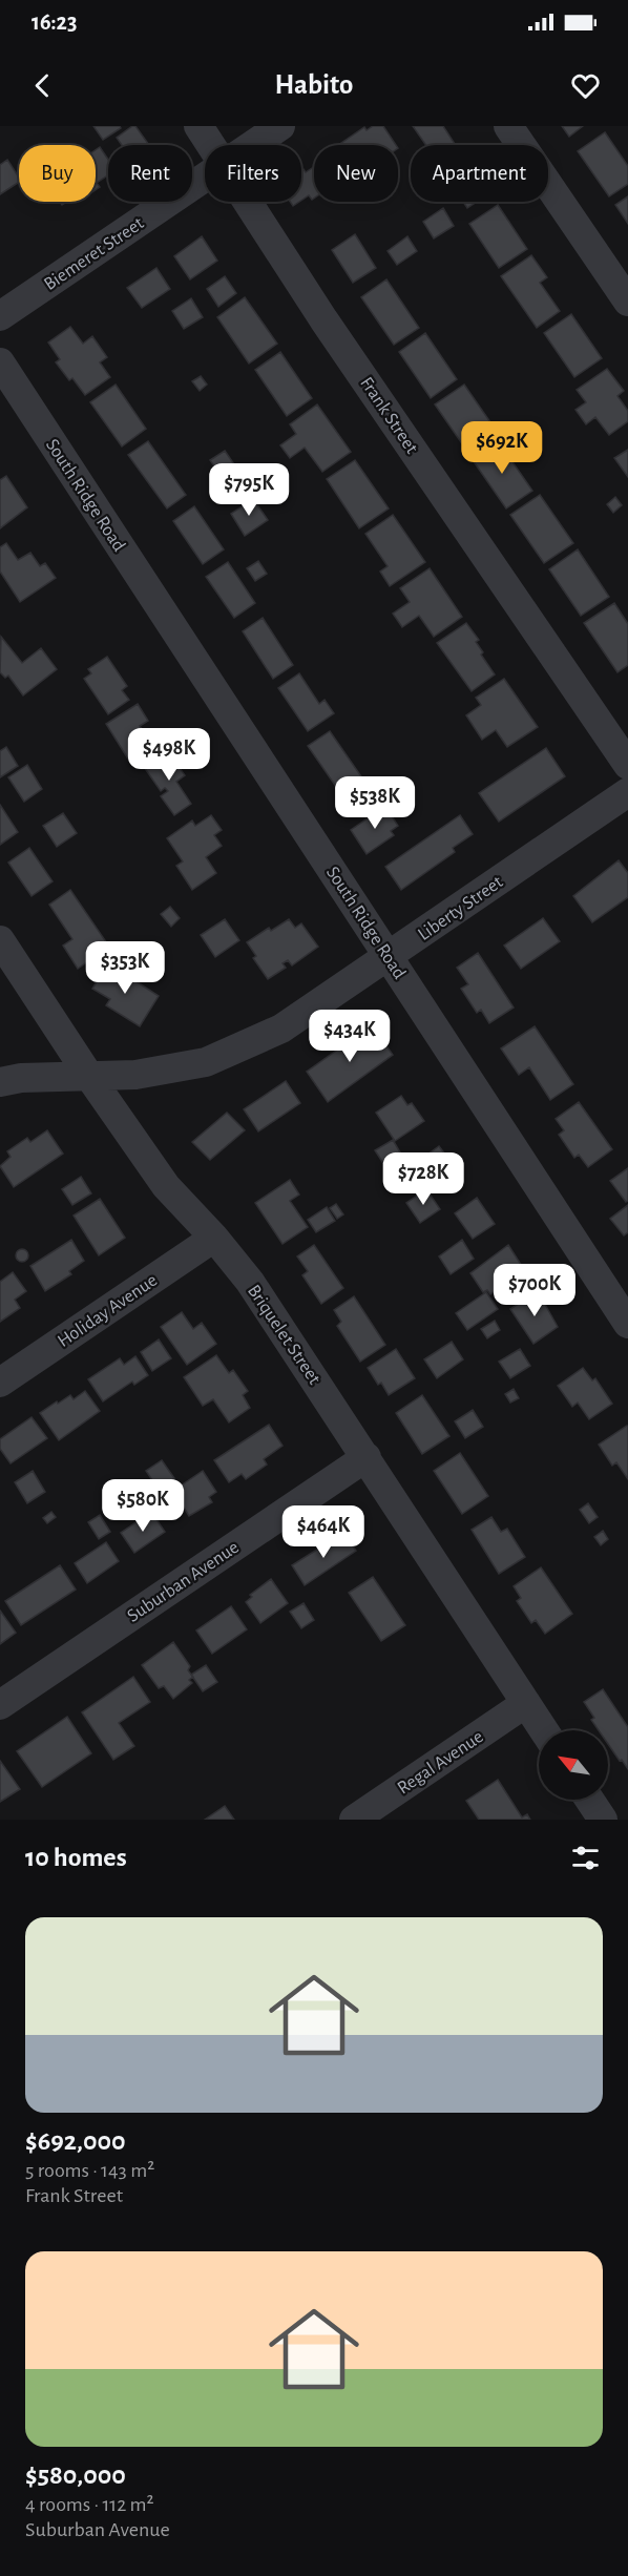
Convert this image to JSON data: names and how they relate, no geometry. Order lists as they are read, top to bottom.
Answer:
{
  "streets": {
    "street": [
      "Biemeret Street",
      "Frank Street",
      "South Ridge Road",
      "Liberty Street",
      "Holiday Avenue",
      "Briquelet Street",
      "Suburban Avenue",
      "Regal Avenue"
    ]
  },
  "crossings": [
    ["South Ridge Road", "Liberty Street"],
    ["Liberty Street", "Briquelet Street"],
    ["Holiday Avenue", "Briquelet Street"],
    ["Briquelet Street", "Suburban Avenue"],
    ["Briquelet Street", "Regal Avenue"]
  ],
  "north": "top left",
  "page": {
    "status": "16:23",
    "header": "Habito",
    "chip": [
      "Buy",
      "Rent",
      "Filters",
      "New",
      "Apartment"
    ],
    "price": [
      "$692K",
      "$795K",
      "$498K",
      "$538K",
      "$353K",
      "$434K",
      "$728K",
      "$700K",
      "$580K",
      "$464K"
    ],
    "heading": "10 homes",
    "list": [
      {
        "name": "$692,000",
        "note": "5 rooms · 143 m² · Frank Street"
      },
      {
        "name": "$580,000",
        "note": "4 rooms · 112 m² · Suburban Avenue"
      }
    ]
  }
}
